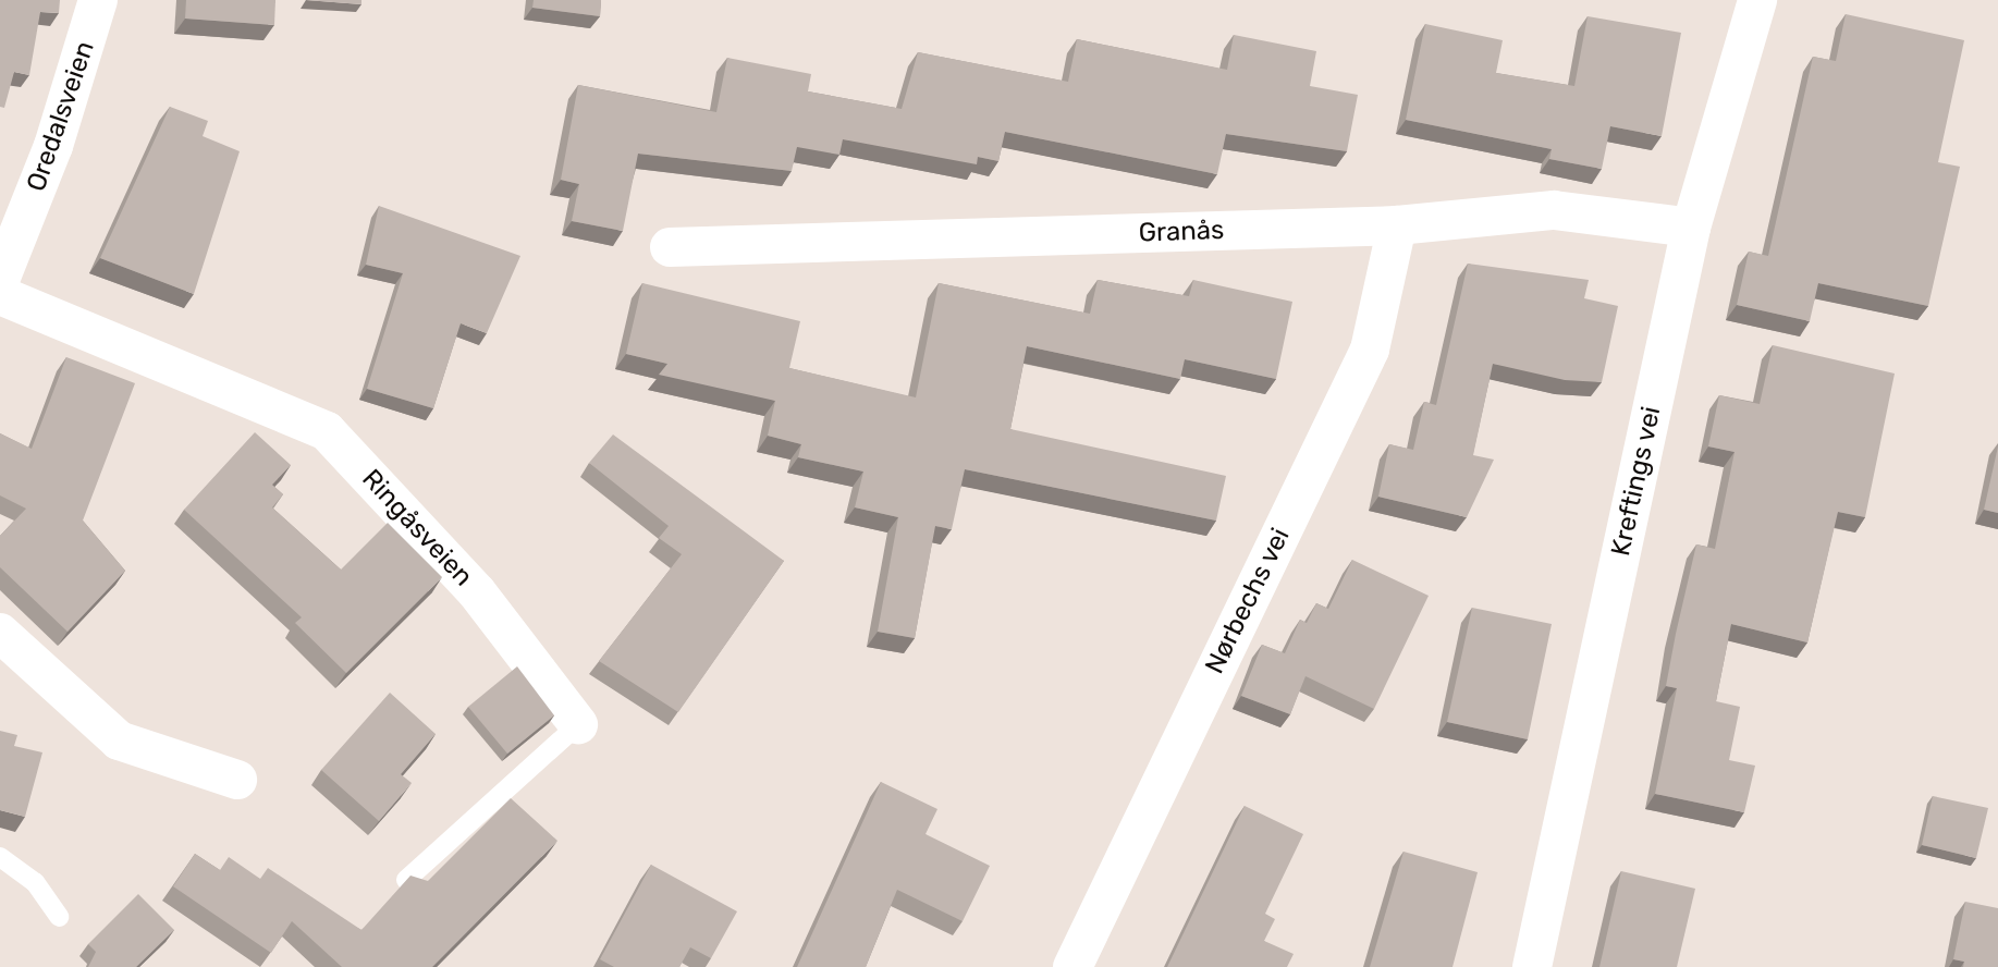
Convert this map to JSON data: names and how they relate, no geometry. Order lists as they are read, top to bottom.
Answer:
{
  "streets": {
    "street": [
      "Oredalsveien",
      "Granås",
      "Kreftings vei",
      "Ringåsveien",
      "Nørbechs vei"
    ]
  },
  "crossings": [
    ["Granås", "Kreftings vei"],
    ["Granås", "Nørbechs vei"]
  ]
}
